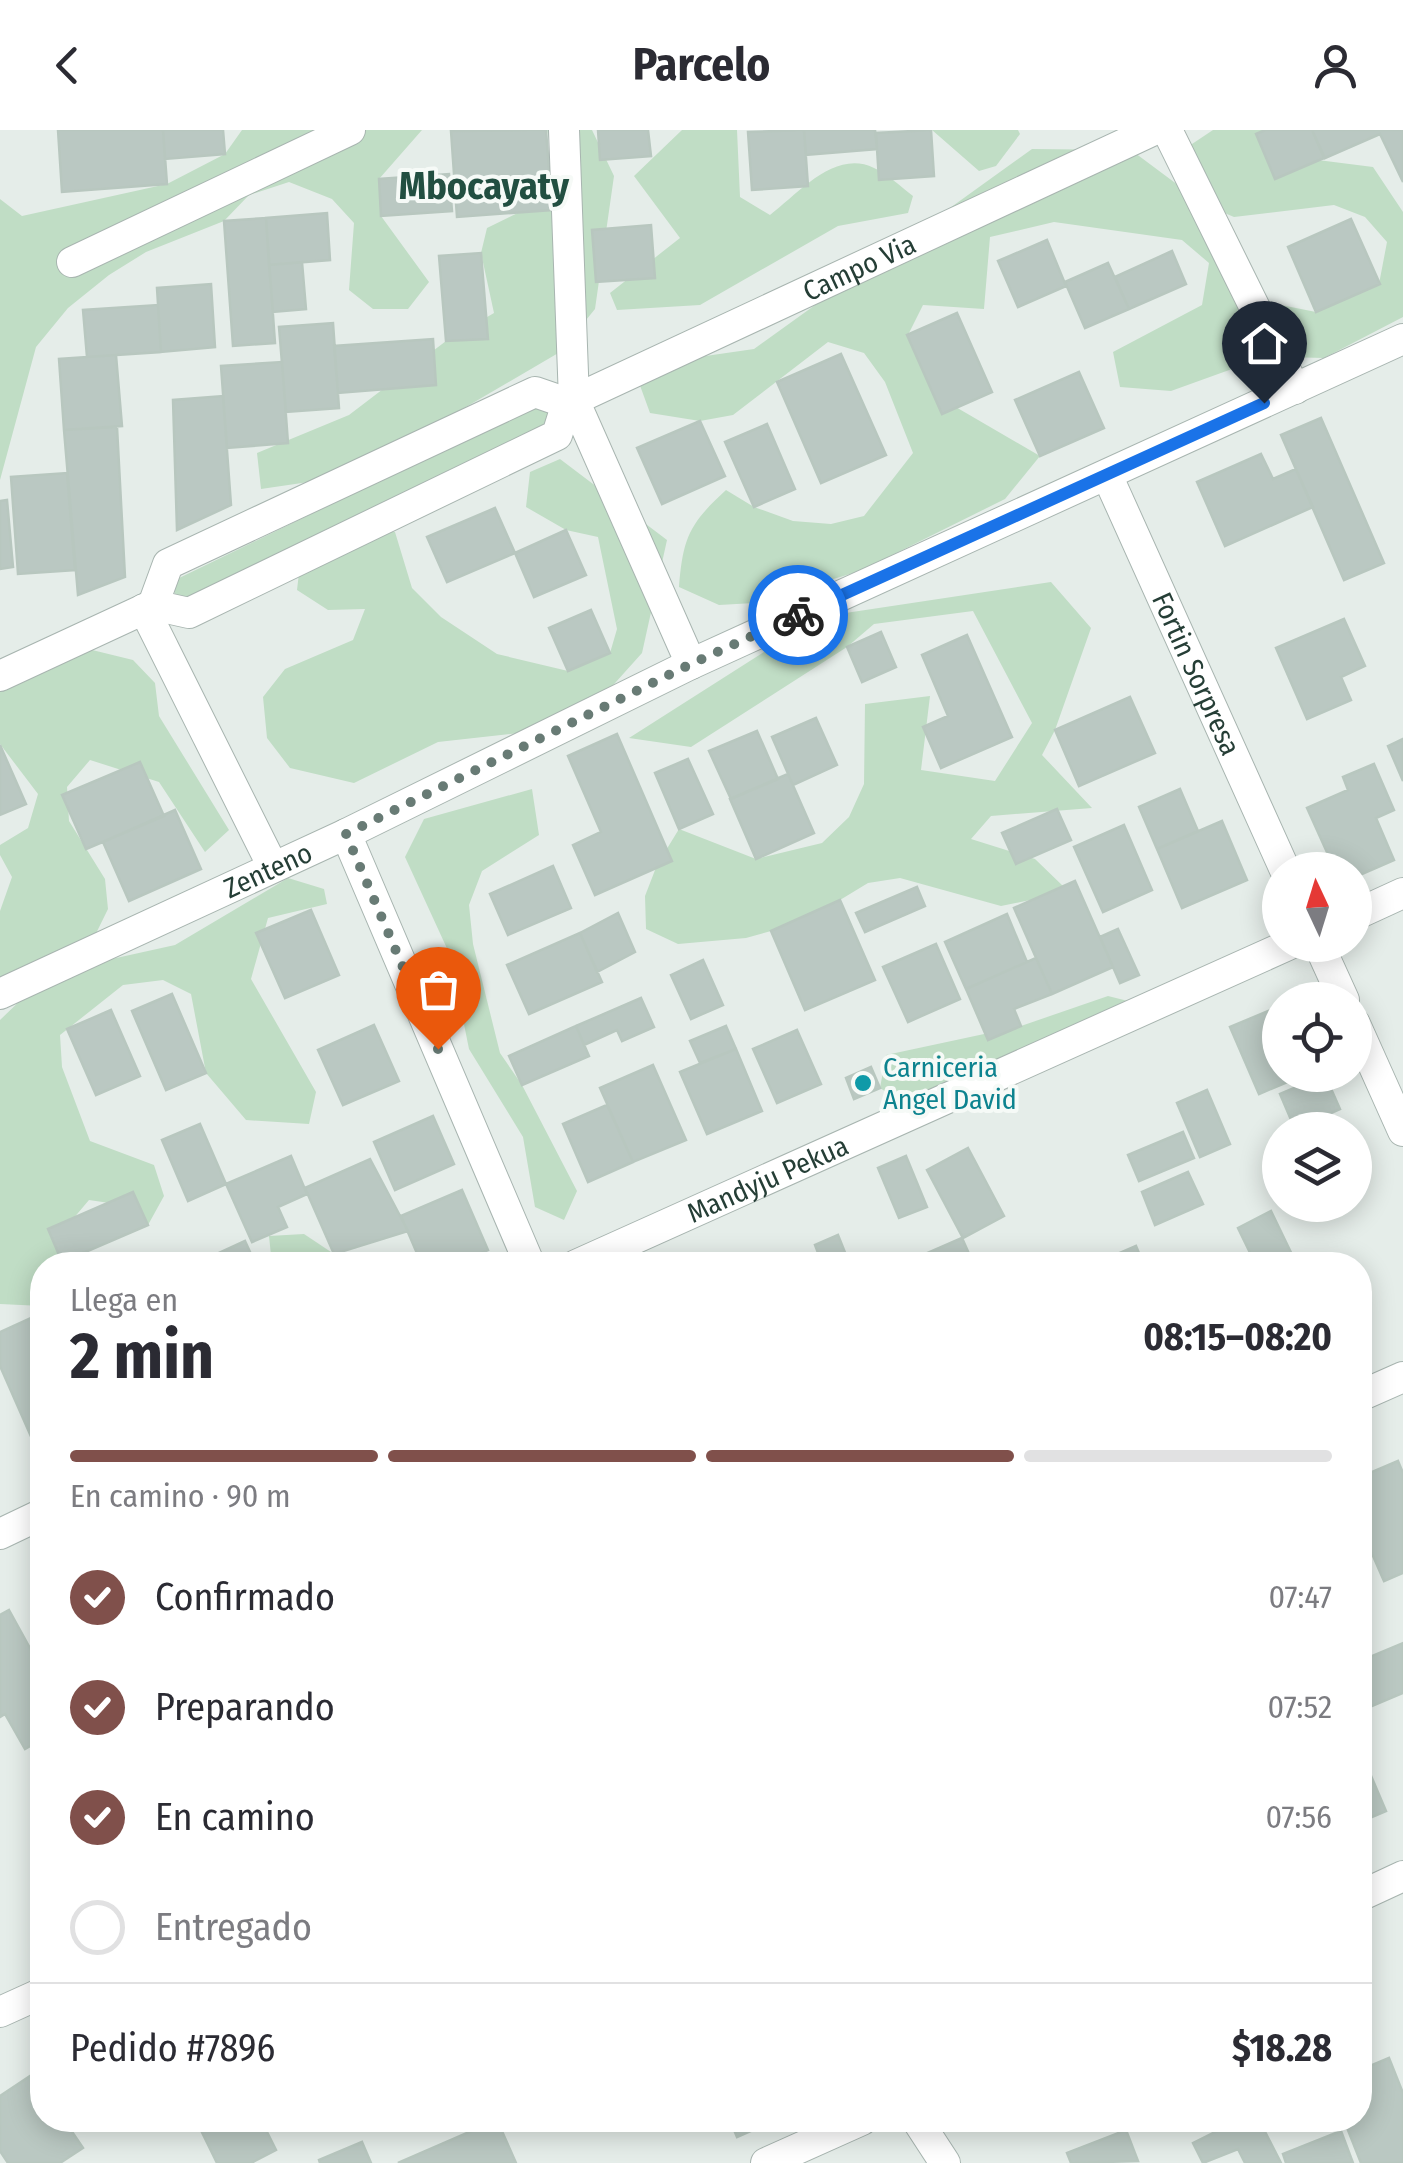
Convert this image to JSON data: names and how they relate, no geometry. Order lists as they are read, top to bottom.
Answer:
{
  "streets": {
    "street": [
      "Campo Via",
      "Fortin Sorpresa",
      "Zenteno",
      "Mandyju Pekua"
    ]
  },
  "crossings": [
    ["Fortin Sorpresa", "Zenteno"]
  ],
  "districts": ["Mbocayaty"],
  "places": ["Carniceria Angel David"],
  "north": "top",
  "page": {
    "header": "Parcelo",
    "heading": ["2 min", "Llega en", "08:15–08:20"],
    "panel": ["Pedido #7896", "$18.28"],
    "bar": "En camino · 90 m",
    "list": [
      ["Confirmado", "07:47"],
      ["Preparando", "07:52"],
      ["En camino", "07:56"],
      "Entregado"
    ]
  }
}
